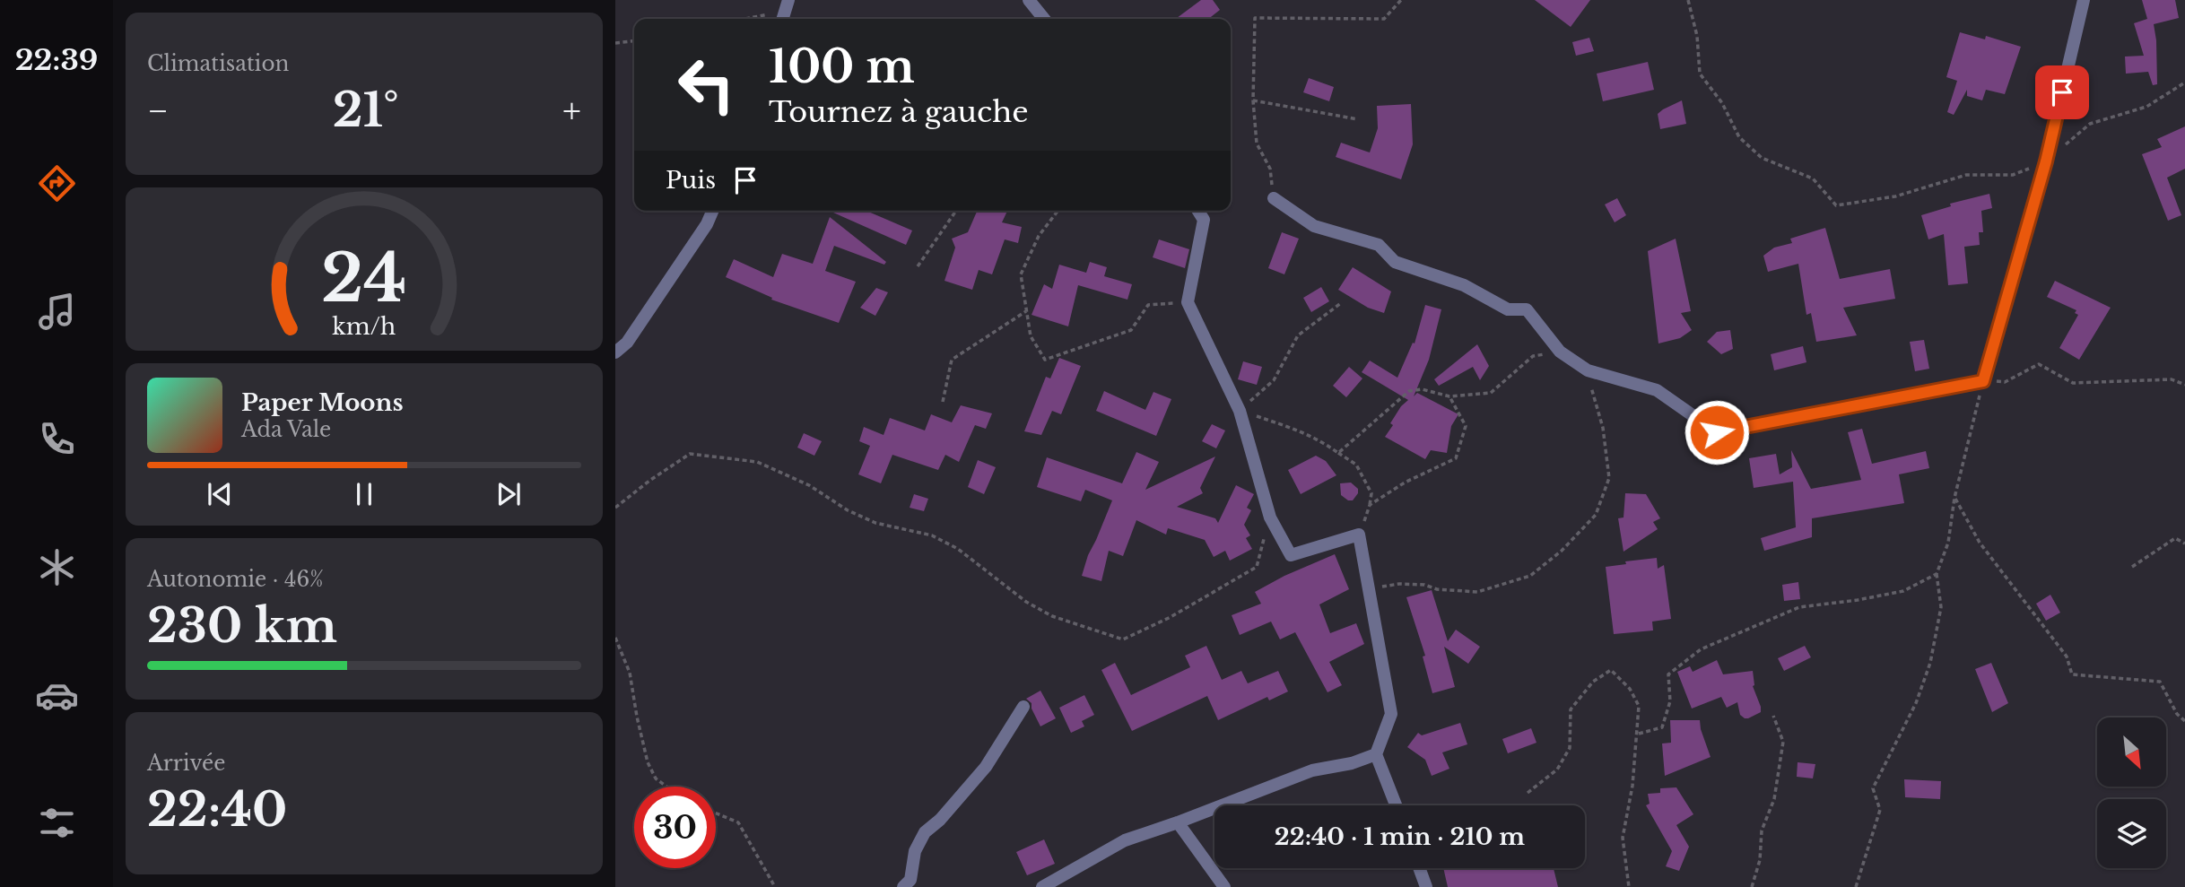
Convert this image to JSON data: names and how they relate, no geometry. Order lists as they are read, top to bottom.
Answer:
{
  "north": "bottom right",
  "page": {
    "tabs": "22:39",
    "tile": [
      "Climatisation",
      ["Autonomie · 46%", "230 km"],
      ["Arrivée", "22:40"]
    ],
    "turn": ["100 m", "Tournez à gauche"],
    "heat": ["−", "21°", "+"],
    "then": "Puis",
    "song": ["Paper Moons", "Ada Vale"],
    "limit": "30",
    "trip": "22:40 · 1 min · 210 m",
    "gauge": ["24", "km/h"]
  }
}
